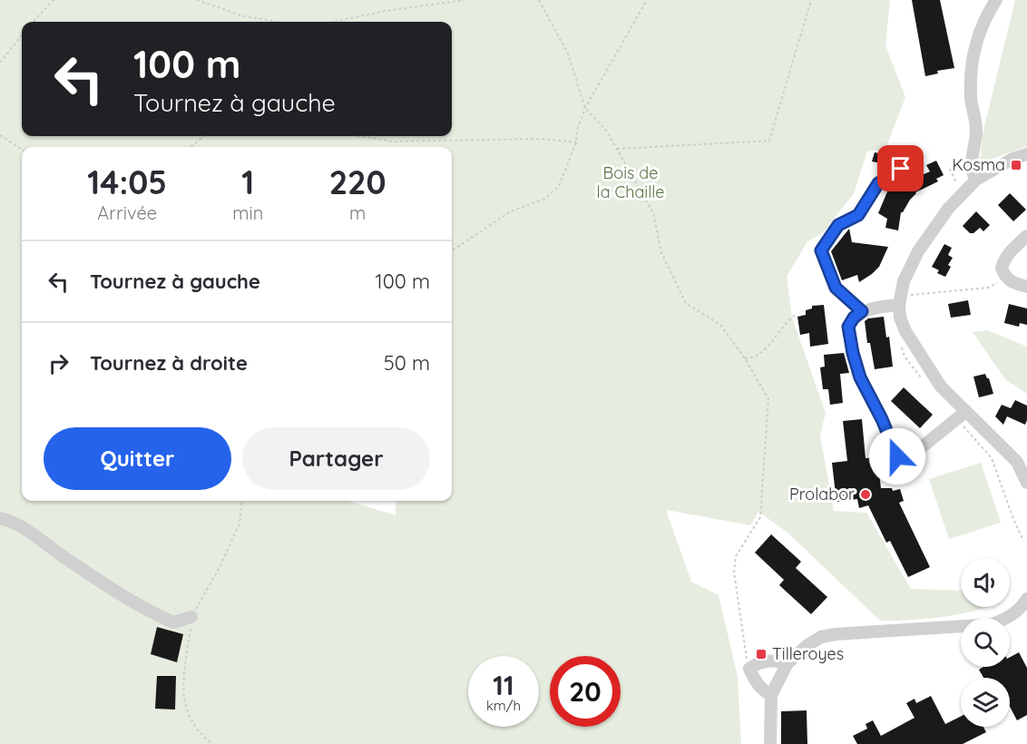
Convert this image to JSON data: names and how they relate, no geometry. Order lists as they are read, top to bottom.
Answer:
{
  "parks": ["Bois de la Chaille"],
  "places": {
    "transit": ["Kosma", "Tilleroyes"],
    "other": ["Prolabor"]
  },
  "page": {
    "turn": ["100 m", "Tournez à gauche"],
    "eta": [
      "14:05",
      "Arrivée",
      "1",
      "min",
      "220",
      "m"
    ],
    "list": [
      {
        "name": "Tournez à gauche",
        "value": "100 m"
      },
      {
        "name": "Tournez à droite",
        "value": "50 m"
      }
    ],
    "buttons": ["Quitter", "Partager"],
    "speed": "11 km/h",
    "limit": "20"
  }
}
